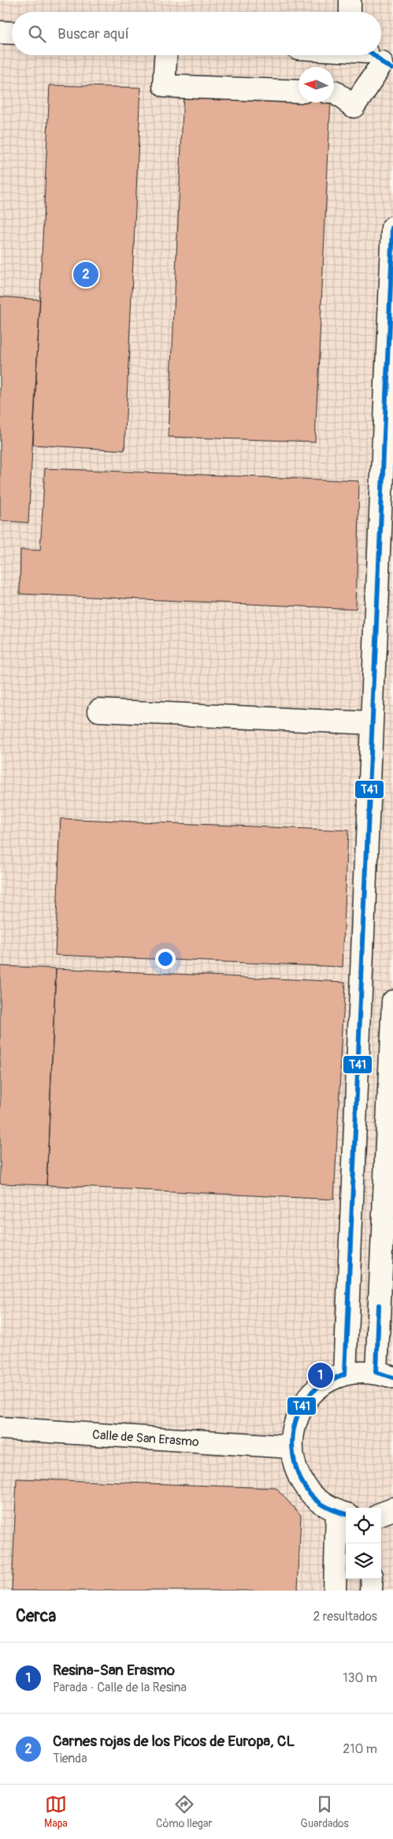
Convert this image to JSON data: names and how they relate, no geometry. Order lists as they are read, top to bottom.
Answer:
{
  "streets": {
    "street": ["Calle de San Erasmo"]
  },
  "lines": ["transit line T41"],
  "north": "left",
  "page": {
    "search": "Buscar aquí",
    "pins": ["2", "1"],
    "heading": ["Cerca", "2 resultados"],
    "list": [
      {
        "mark": "1",
        "name": "Resina-San Erasmo",
        "note": "Parada · Calle de la Resina",
        "value": "130 m"
      },
      {
        "mark": "2",
        "name": "Carnes rojas de los Picos de Europa, CL",
        "note": "Tienda",
        "value": "210 m"
      }
    ],
    "nav": ["Mapa", "Cómo llegar", "Guardados"]
  }
}
